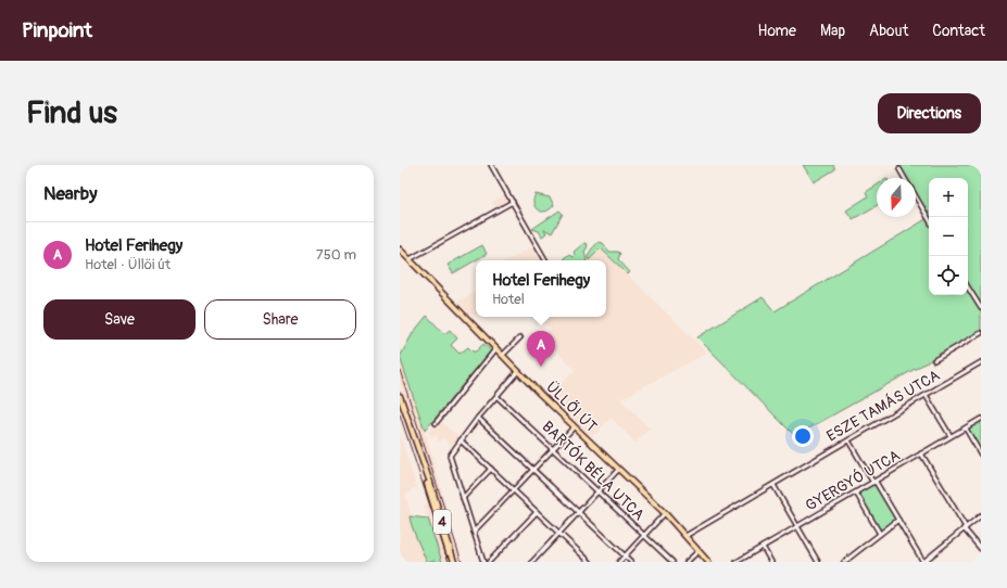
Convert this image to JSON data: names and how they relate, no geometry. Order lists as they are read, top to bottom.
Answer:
{
  "streets": {
    "main road": ["ÜLLŐI ÚT", "4"],
    "street": ["ESZE TAMÁS UTCA", "BARTÓK BÉLA UTCA", "GYERGYÓ UTCA"]
  },
  "crossings": [
    ["ESZE TAMÁS UTCA", "ÜLLŐI ÚT"]
  ],
  "north": "bottom",
  "page": {
    "header": "Pinpoint",
    "nav": [
      "Home",
      "Map",
      "About",
      "Contact"
    ],
    "buttons": [
      "Directions",
      ["Save", "Share"]
    ],
    "title": "Find us",
    "heading": "Nearby",
    "map_buttons": ["+", "−"],
    "list": [
      {
        "mark": "A",
        "name": "Hotel Ferihegy",
        "note": "Hotel · Üllői út",
        "value": "750 m"
      }
    ],
    "popup": ["Hotel Ferihegy", "Hotel"],
    "pins": "A"
  }
}
